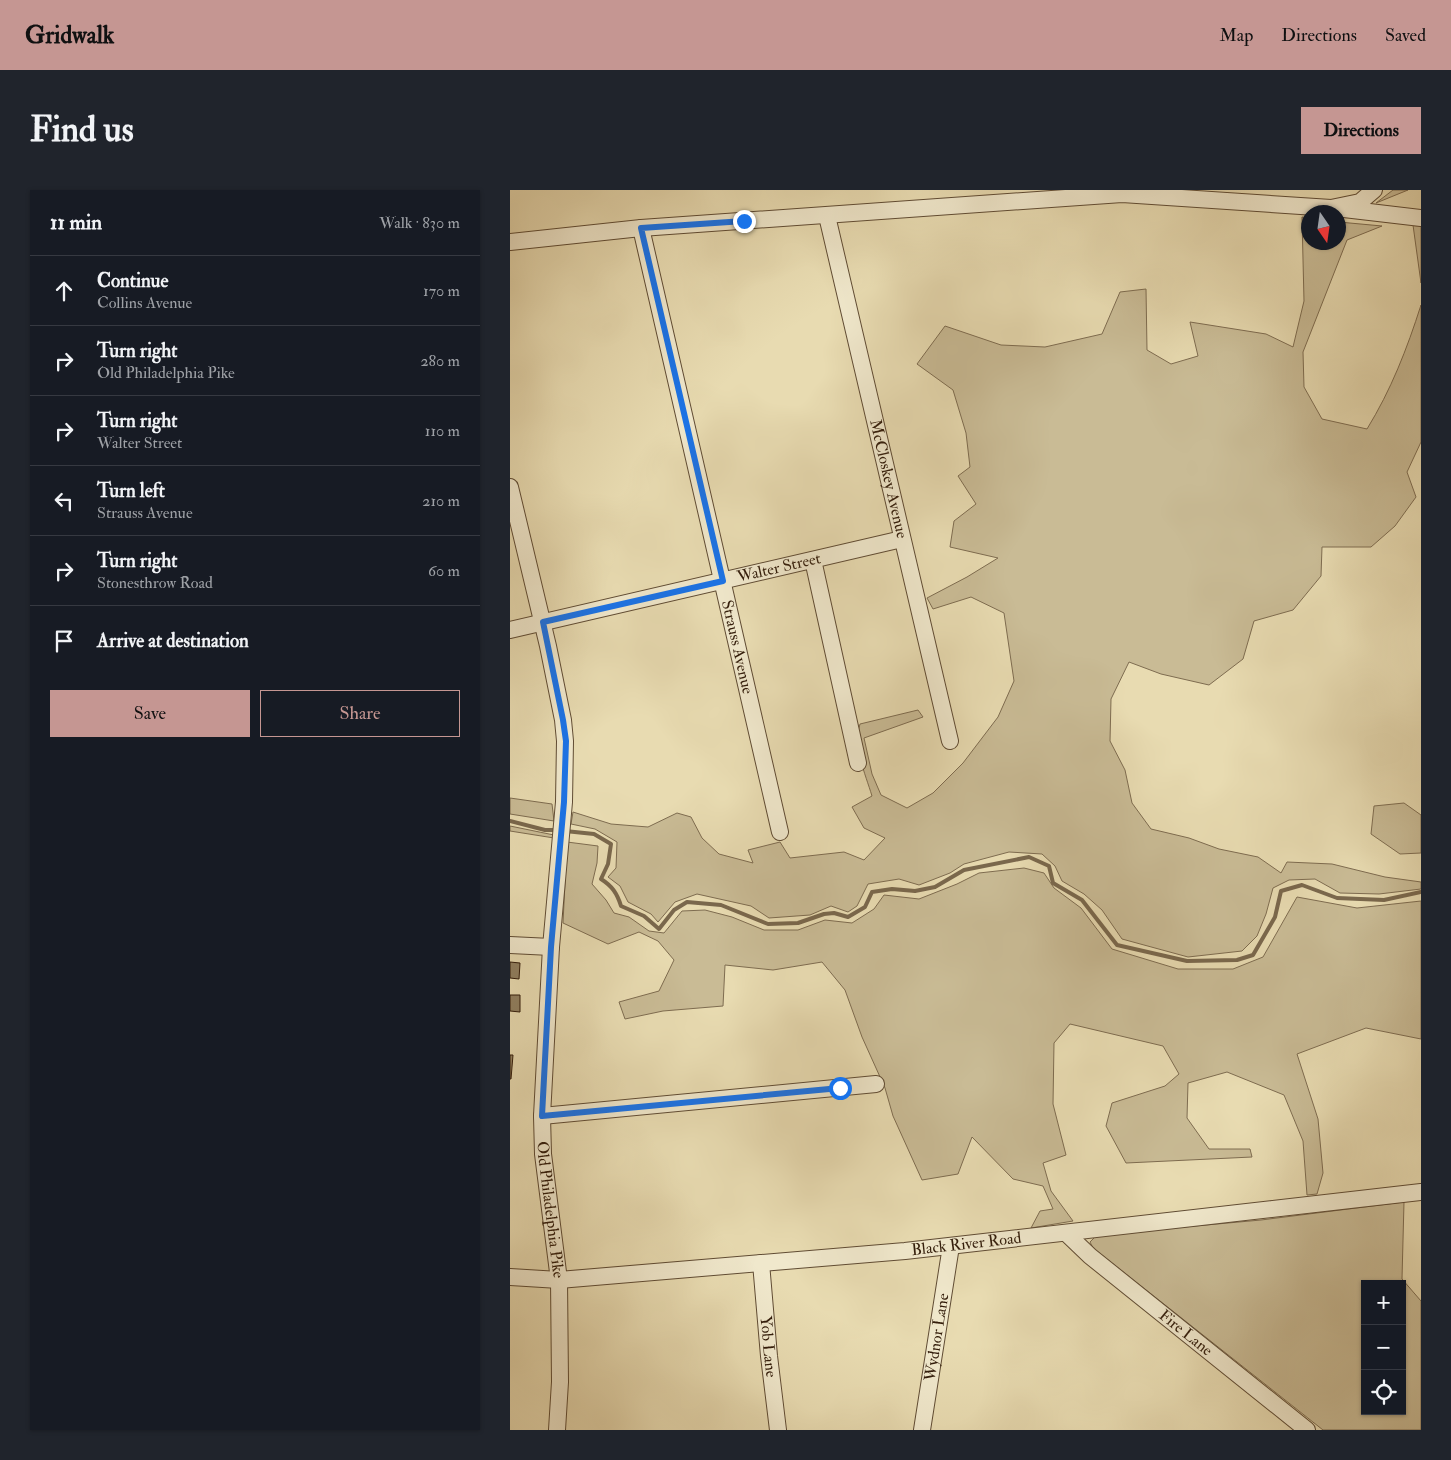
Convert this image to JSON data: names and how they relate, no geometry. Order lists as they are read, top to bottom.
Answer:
{
  "streets": {
    "street": [
      "McCloskey Avenue",
      "Walter Street",
      "Strauss Avenue",
      "Old Philadelphia Pike",
      "Black River Road",
      "Fire Lane",
      "Wydnor Lane",
      "Yob Lane"
    ]
  },
  "crossings": [
    ["McCloskey Avenue", "Walter Street"],
    ["Walter Street", "Strauss Avenue"],
    ["Walter Street", "Old Philadelphia Pike"],
    ["Old Philadelphia Pike", "Black River Road"],
    ["Black River Road", "Fire Lane"],
    ["Black River Road", "Wydnor Lane"],
    ["Black River Road", "Yob Lane"]
  ],
  "north": "bottom",
  "page": {
    "header": "Gridwalk",
    "nav": ["Map", "Directions", "Saved"],
    "buttons": [
      "Directions",
      ["Save", "Share"]
    ],
    "title": "Find us",
    "heading": ["11 min", "Walk · 830 m"],
    "list": [
      ["Continue", "Collins Avenue", "170 m"],
      ["Turn right", "Old Philadelphia Pike", "280 m"],
      ["Turn right", "Walter Street", "110 m"],
      ["Turn left", "Strauss Avenue", "210 m"],
      ["Turn right", "Stonesthrow Road", "60 m"],
      "Arrive at destination"
    ],
    "map_buttons": ["+", "−"]
  }
}
